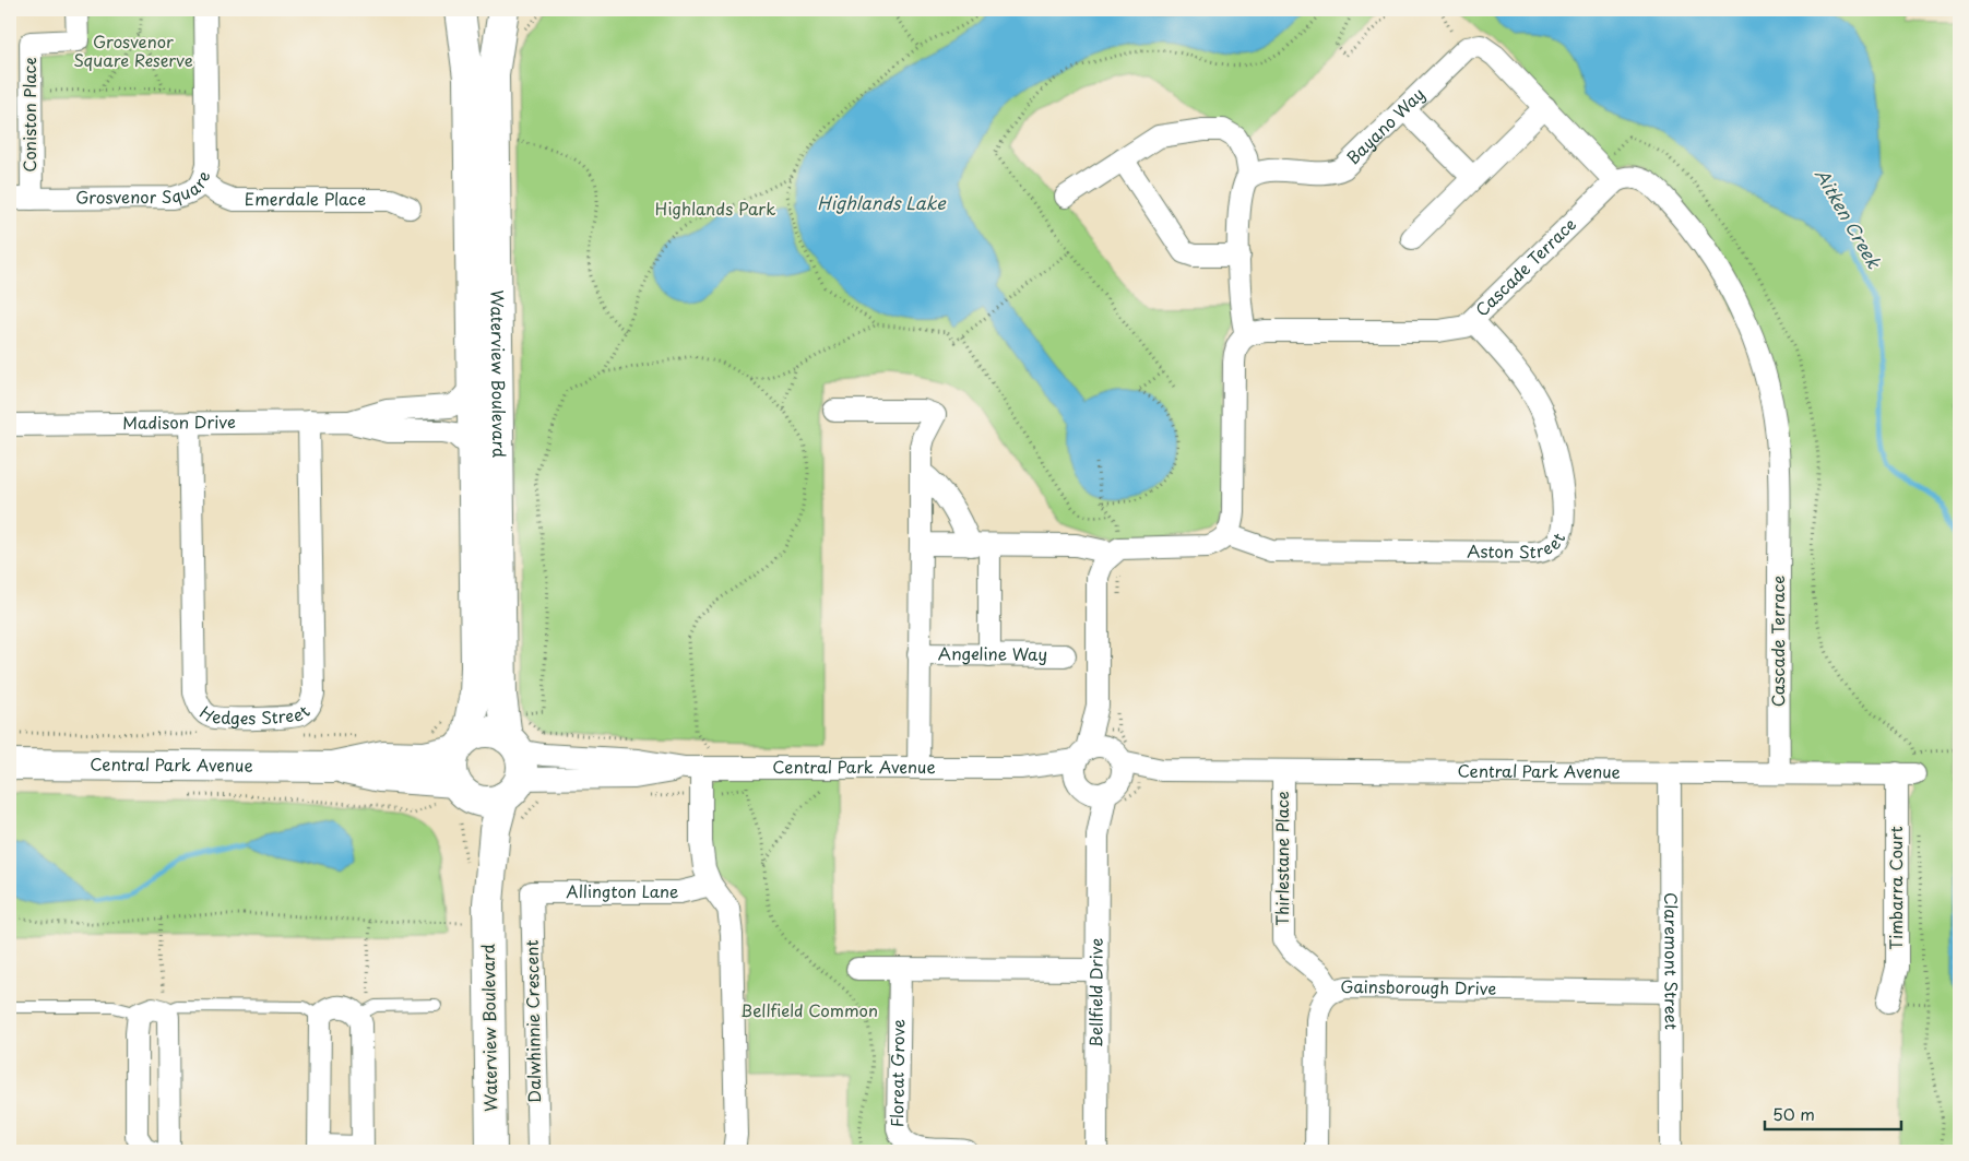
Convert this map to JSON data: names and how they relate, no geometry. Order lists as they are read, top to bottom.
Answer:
{
  "streets": {
    "street": [
      "Coniston Place",
      "Bayano Way",
      "Grosvenor Square",
      "Emerdale Place",
      "Cascade Terrace",
      "Waterview Boulevard",
      "Madison Drive",
      "Aston Street",
      "Angeline Way",
      "Hedges Street",
      "Central Park Avenue",
      "Thirlestane Place",
      "Timbarra Court",
      "Allington Lane",
      "Claremont Street",
      "Gainsborough Drive",
      "Bellfield Drive",
      "Dalwhinnie Crescent",
      "Floreat Grove"
    ]
  },
  "crossings": [
    ["Coniston Place", "Grosvenor Square"],
    ["Grosvenor Square", "Emerdale Place"],
    ["Cascade Terrace", "Aston Street"],
    ["Cascade Terrace", "Central Park Avenue"],
    ["Waterview Boulevard", "Madison Drive"],
    ["Waterview Boulevard", "Central Park Avenue"],
    ["Madison Drive", "Hedges Street"],
    ["Angeline Way", "Central Park Avenue"],
    ["Central Park Avenue", "Thirlestane Place"],
    ["Central Park Avenue", "Timbarra Court"],
    ["Central Park Avenue", "Claremont Street"],
    ["Central Park Avenue", "Bellfield Drive"],
    ["Thirlestane Place", "Gainsborough Drive"],
    ["Allington Lane", "Dalwhinnie Crescent"],
    ["Claremont Street", "Gainsborough Drive"]
  ],
  "water": ["Highlands Lake", "Aitken Creek"],
  "parks": ["Grosvenor Square Reserve", "Highlands Park", "Bellfield Common"],
  "scale_bar": "50 m"
}
